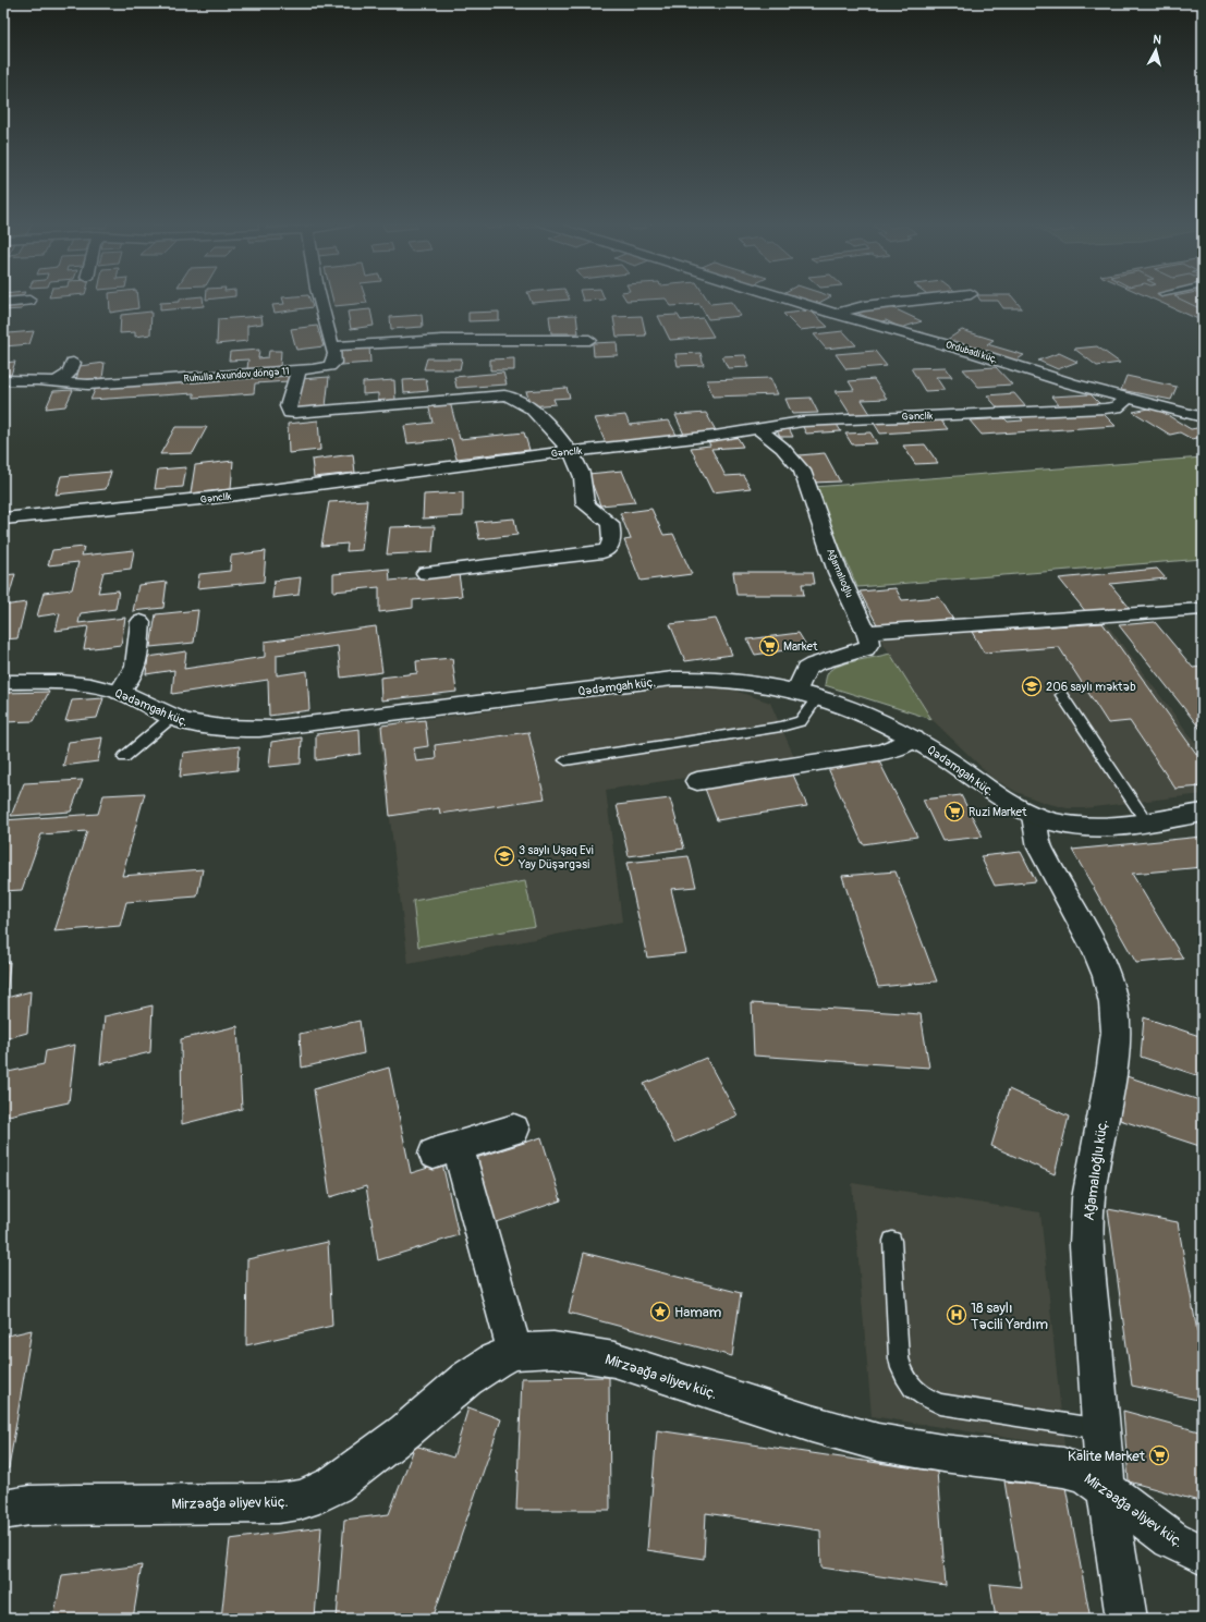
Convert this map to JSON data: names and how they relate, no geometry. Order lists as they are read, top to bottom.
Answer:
{
  "streets": {
    "street": [
      "Ordubadi küç.",
      "Ruhulla Axundov döngə 11",
      "Gənclik",
      "Ağamalıoğlu",
      "Qədəmgah küç.",
      "Ağamalıoğlu küç.",
      "Mirzəağa Əliyev küç."
    ]
  },
  "crossings": [
    ["Ordubadi küç.", "Gənclik"],
    ["Gənclik", "Ağamalıoğlu"],
    ["Qədəmgah küç.", "Ağamalıoğlu küç."],
    ["Ağamalıoğlu küç.", "Mirzəağa Əliyev küç."]
  ],
  "places": {
    "supermarket": ["Market", "Ruzi Market", "Kalite Market"],
    "school or university": ["206 saylı məktəb", "3 saylı Uşaq Evi Yay Düşərgəsi"],
    "place": ["Hamam"],
    "hospital": ["18 saylı Təcili Yardım"]
  },
  "north": "top"
}
